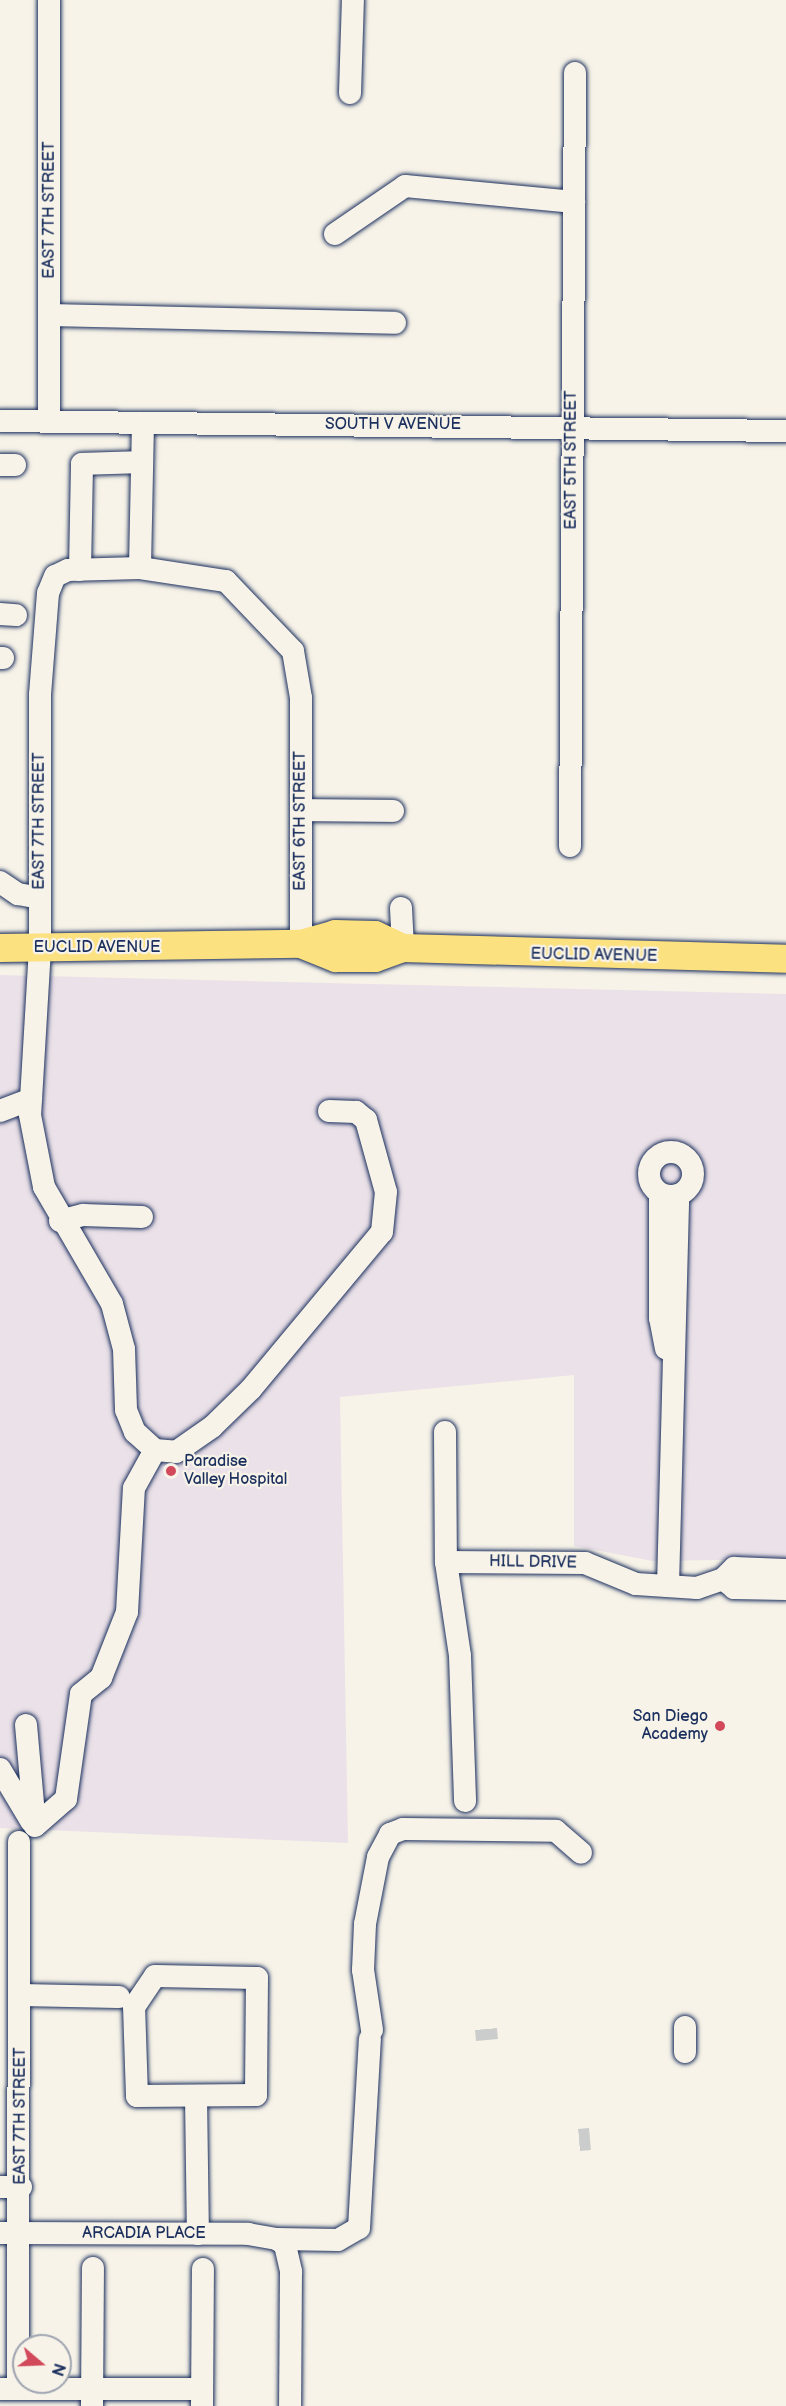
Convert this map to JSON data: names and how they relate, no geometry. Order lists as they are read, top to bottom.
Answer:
{
  "streets": {
    "main road": ["EUCLID AVENUE"],
    "street": [
      "EAST 7TH STREET",
      "SOUTH V AVENUE",
      "EAST 5TH STREET",
      "EAST 6TH STREET",
      "HILL DRIVE",
      "ARCADIA PLACE"
    ]
  },
  "crossings": [
    ["EAST 7TH STREET", "SOUTH V AVENUE"],
    ["EAST 7TH STREET", "EAST 6TH STREET"],
    ["EAST 7TH STREET", "EUCLID AVENUE"],
    ["EAST 7TH STREET", "ARCADIA PLACE"],
    ["SOUTH V AVENUE", "EAST 5TH STREET"],
    ["EAST 6TH STREET", "EUCLID AVENUE"]
  ],
  "places": ["Paradise Valley Hospital", "San Diego Academy"],
  "north": "right"
}
